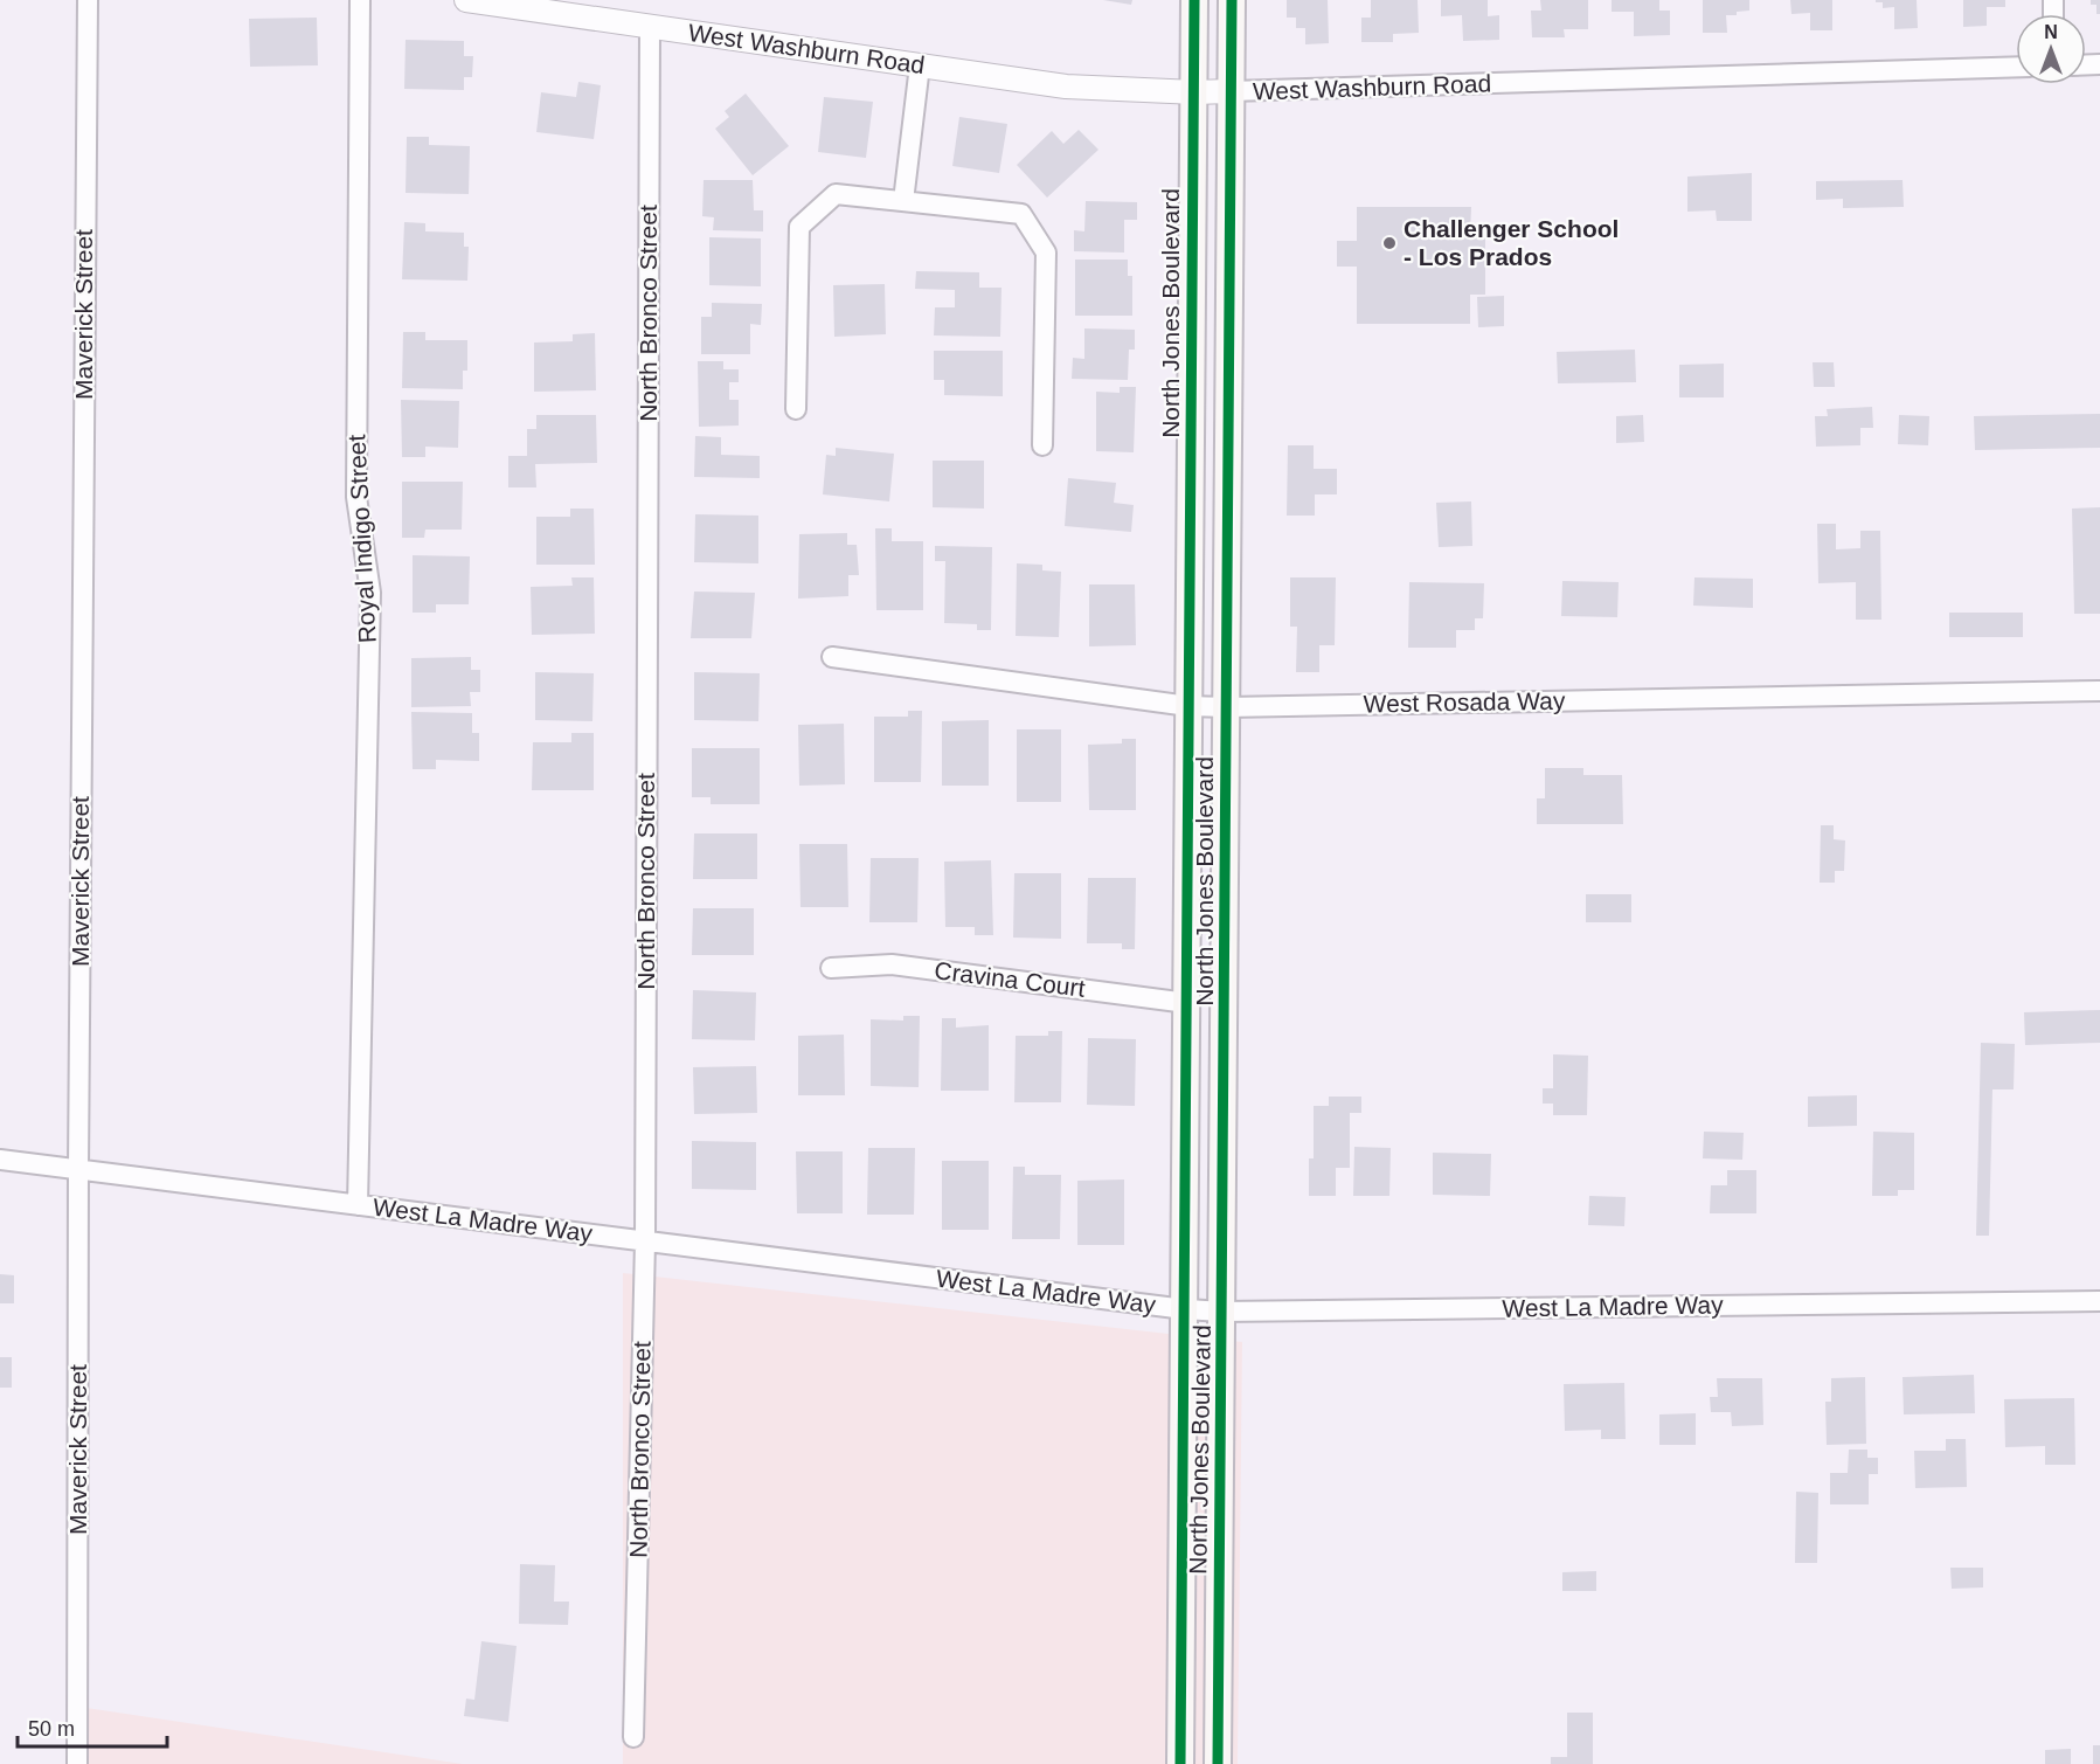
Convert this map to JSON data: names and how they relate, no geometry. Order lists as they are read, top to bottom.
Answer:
{
  "streets": {
    "main road": ["North Jones Boulevard"],
    "street": [
      "West Washburn Road",
      "North Bronco Street",
      "Maverick Street",
      "Royal Indigo Street",
      "West Rosada Way",
      "Cravina Court",
      "West La Madre Way"
    ]
  },
  "crossings": [
    ["West Washburn Road", "North Bronco Street"],
    ["West Washburn Road", "North Jones Boulevard"],
    ["North Bronco Street", "West La Madre Way"],
    ["North Jones Boulevard", "West Rosada Way"],
    ["North Jones Boulevard", "Cravina Court"],
    ["North Jones Boulevard", "West La Madre Way"],
    ["Maverick Street", "West La Madre Way"],
    ["Royal Indigo Street", "West La Madre Way"]
  ],
  "places": ["Challenger School - Los Prados"],
  "scale_bar": "50 m",
  "north": "top"
}
